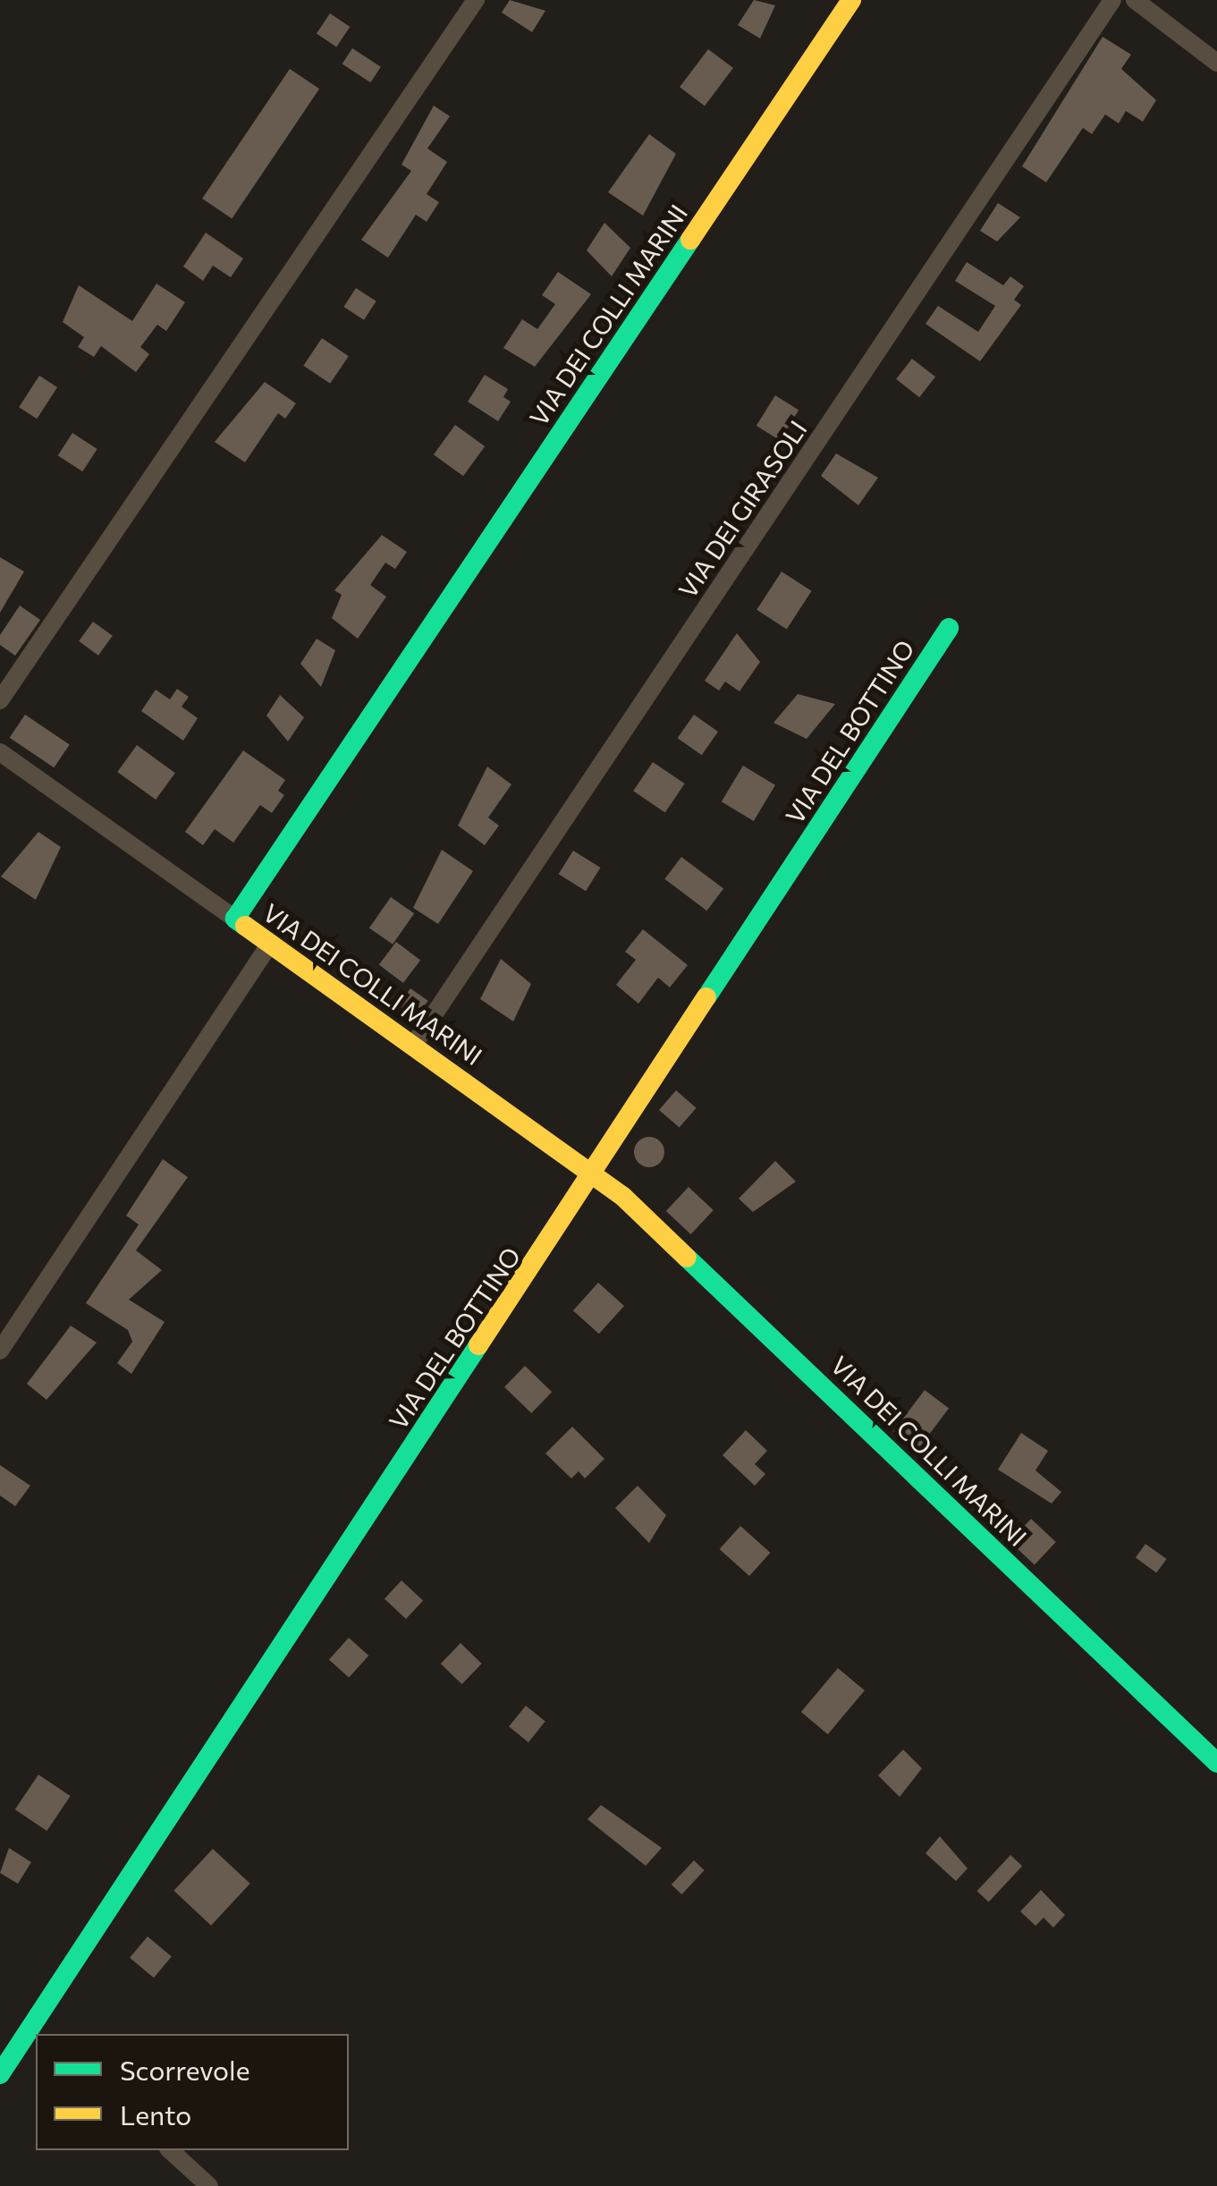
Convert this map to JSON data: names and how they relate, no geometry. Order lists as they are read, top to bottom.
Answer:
{
  "streets": {
    "street": ["VIA DEI COLLI MARINI", "VIA DEI GIRASOLI", "VIA DEL BOTTINO"]
  },
  "crossings": [
    ["VIA DEI COLLI MARINI", "VIA DEI GIRASOLI"],
    ["VIA DEI COLLI MARINI", "VIA DEL BOTTINO"]
  ],
  "legend": ["Scorrevole", "Lento"]
}
